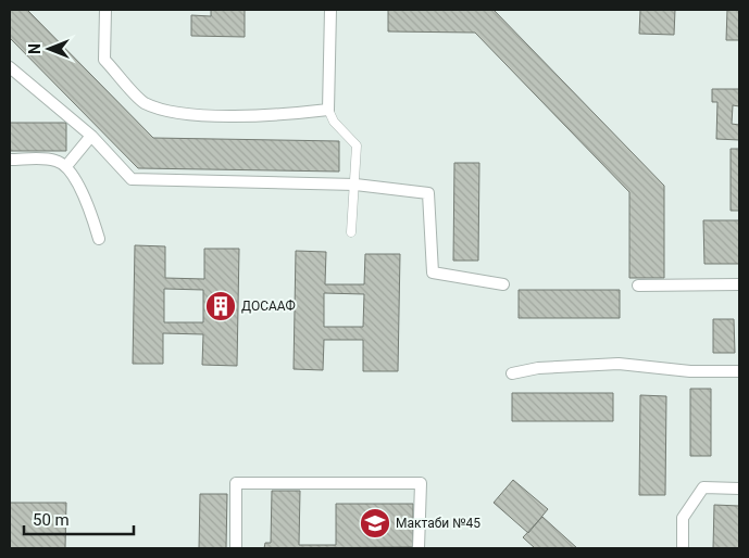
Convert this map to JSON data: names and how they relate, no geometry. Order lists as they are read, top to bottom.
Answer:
{
  "places": {
    "building": ["ДОСААФ"],
    "school or university": ["Мактаби №45"]
  },
  "scale_bar": "50 m",
  "north": "left"
}
